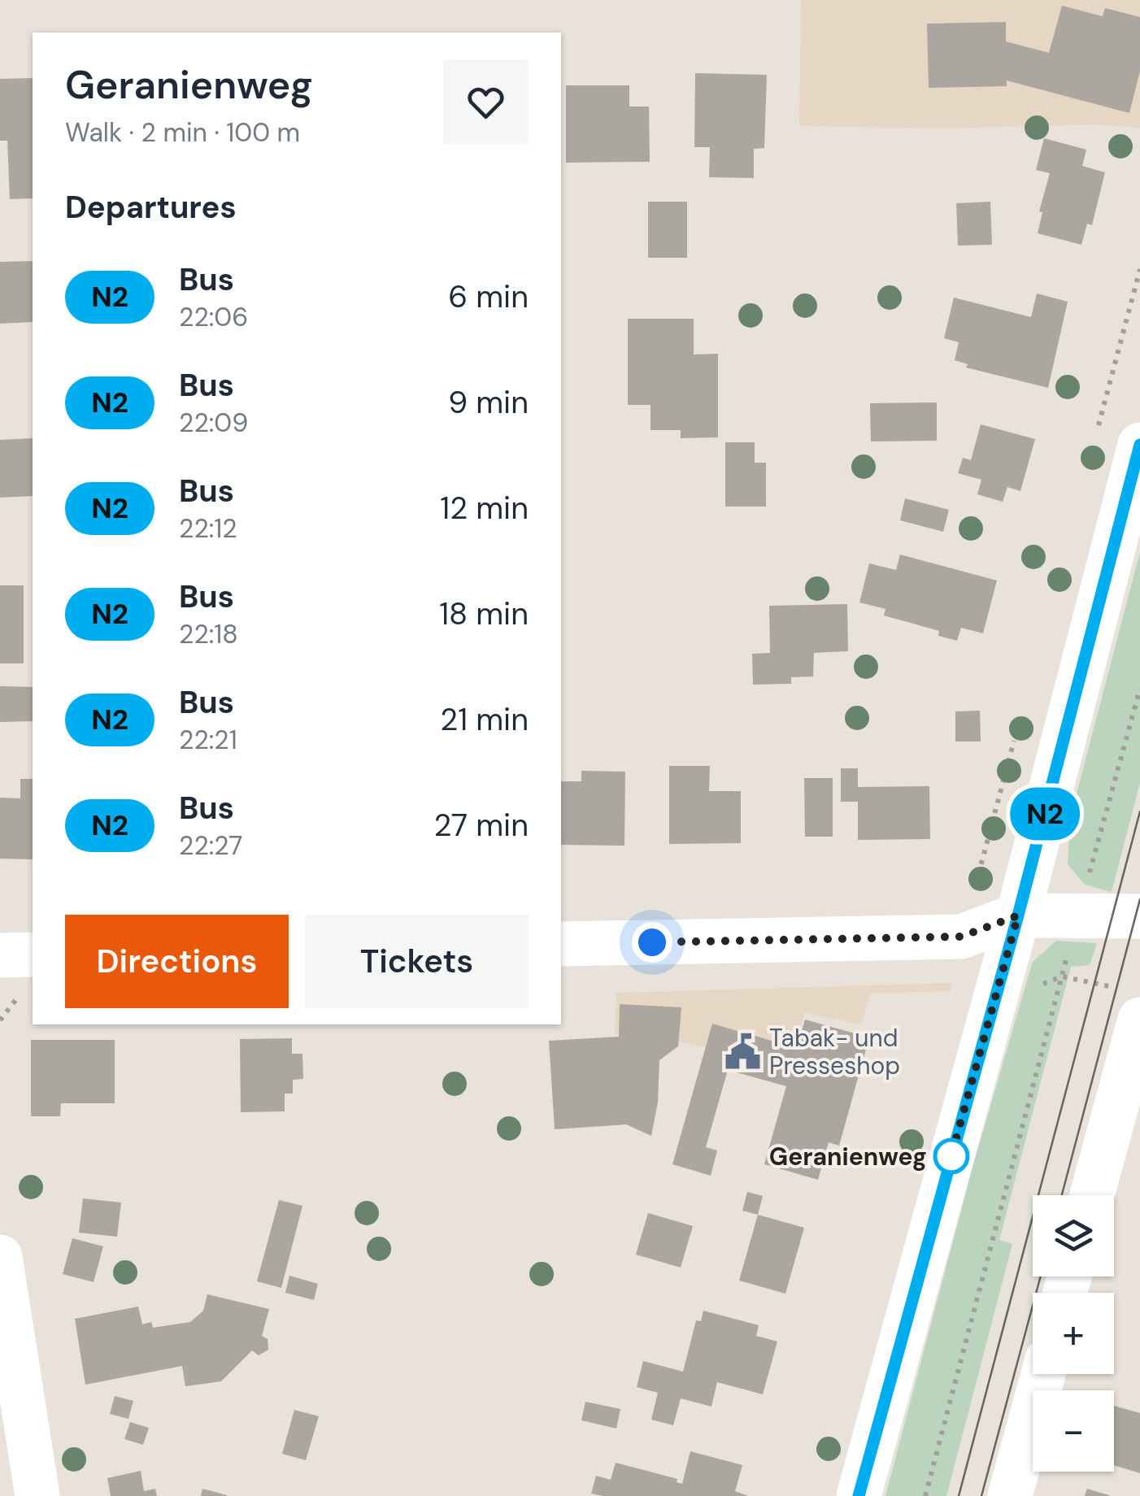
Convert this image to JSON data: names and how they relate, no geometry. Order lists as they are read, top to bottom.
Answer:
{
  "places": {
    "public building": ["Tabak- und Presseshop"],
    "other": ["Geranienweg"]
  },
  "lines": ["bus line N2"],
  "page": {
    "on_map": "N2",
    "heading": [
      ["Geranienweg", "Walk · 2 min · 100 m"],
      "Departures"
    ],
    "list": [
      {
        "mark": "N2",
        "name": "Bus",
        "note": "22:06",
        "value": "6 min"
      },
      {
        "mark": "N2",
        "name": "Bus",
        "note": "22:09",
        "value": "9 min"
      },
      {
        "mark": "N2",
        "name": "Bus",
        "note": "22:12",
        "value": "12 min"
      },
      {
        "mark": "N2",
        "name": "Bus",
        "note": "22:18",
        "value": "18 min"
      },
      {
        "mark": "N2",
        "name": "Bus",
        "note": "22:21",
        "value": "21 min"
      },
      {
        "mark": "N2",
        "name": "Bus",
        "note": "22:27",
        "value": "27 min"
      }
    ],
    "buttons": ["Directions", "Tickets"],
    "map_buttons": ["+", "−"]
  }
}
